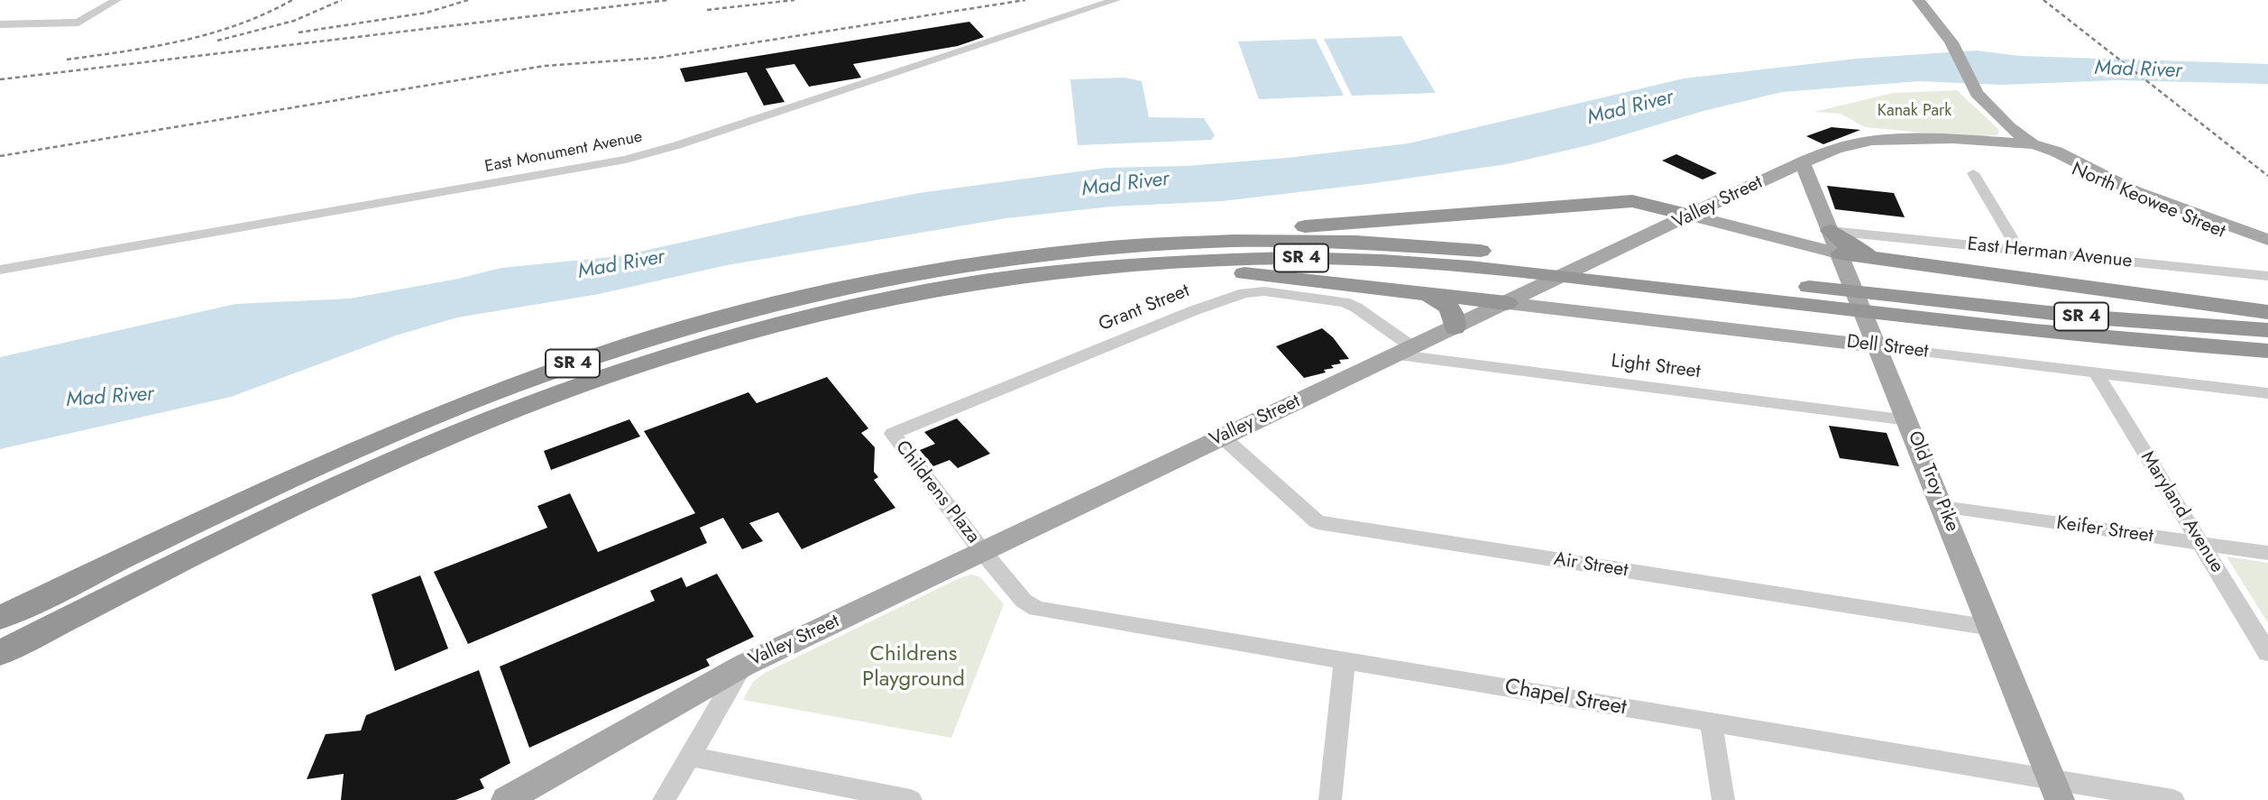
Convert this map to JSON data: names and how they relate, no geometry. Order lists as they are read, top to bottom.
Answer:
{
  "streets": {
    "highway": ["SR 4"],
    "main road": [
      "North Keowee Street",
      "Valley Street",
      "Dell Street",
      "Old Troy Pike"
    ],
    "street": [
      "East Monument Avenue",
      "East Herman Avenue",
      "Grant Street",
      "Light Street",
      "Childrens Plaza",
      "Maryland Avenue",
      "Keifer Street",
      "Air Street",
      "Chapel Street"
    ]
  },
  "crossings": [
    ["North Keowee Street", "Valley Street"],
    ["Valley Street", "Grant Street"],
    ["Valley Street", "Dell Street"],
    ["Valley Street", "Light Street"],
    ["Valley Street", "Old Troy Pike"],
    ["Valley Street", "Childrens Plaza"],
    ["Valley Street", "Air Street"],
    ["Valley Street", "Chapel Street"],
    ["East Herman Avenue", "Old Troy Pike"],
    ["Grant Street", "Light Street"],
    ["Grant Street", "Childrens Plaza"],
    ["Dell Street", "Old Troy Pike"],
    ["Dell Street", "Maryland Avenue"],
    ["Light Street", "Old Troy Pike"],
    ["Old Troy Pike", "Keifer Street"],
    ["Old Troy Pike", "Air Street"],
    ["Old Troy Pike", "Chapel Street"],
    ["Childrens Plaza", "Chapel Street"],
    ["Maryland Avenue", "Keifer Street"]
  ],
  "water": ["Mad River"],
  "parks": ["Kanak Park", "Childrens Playground"]
}
